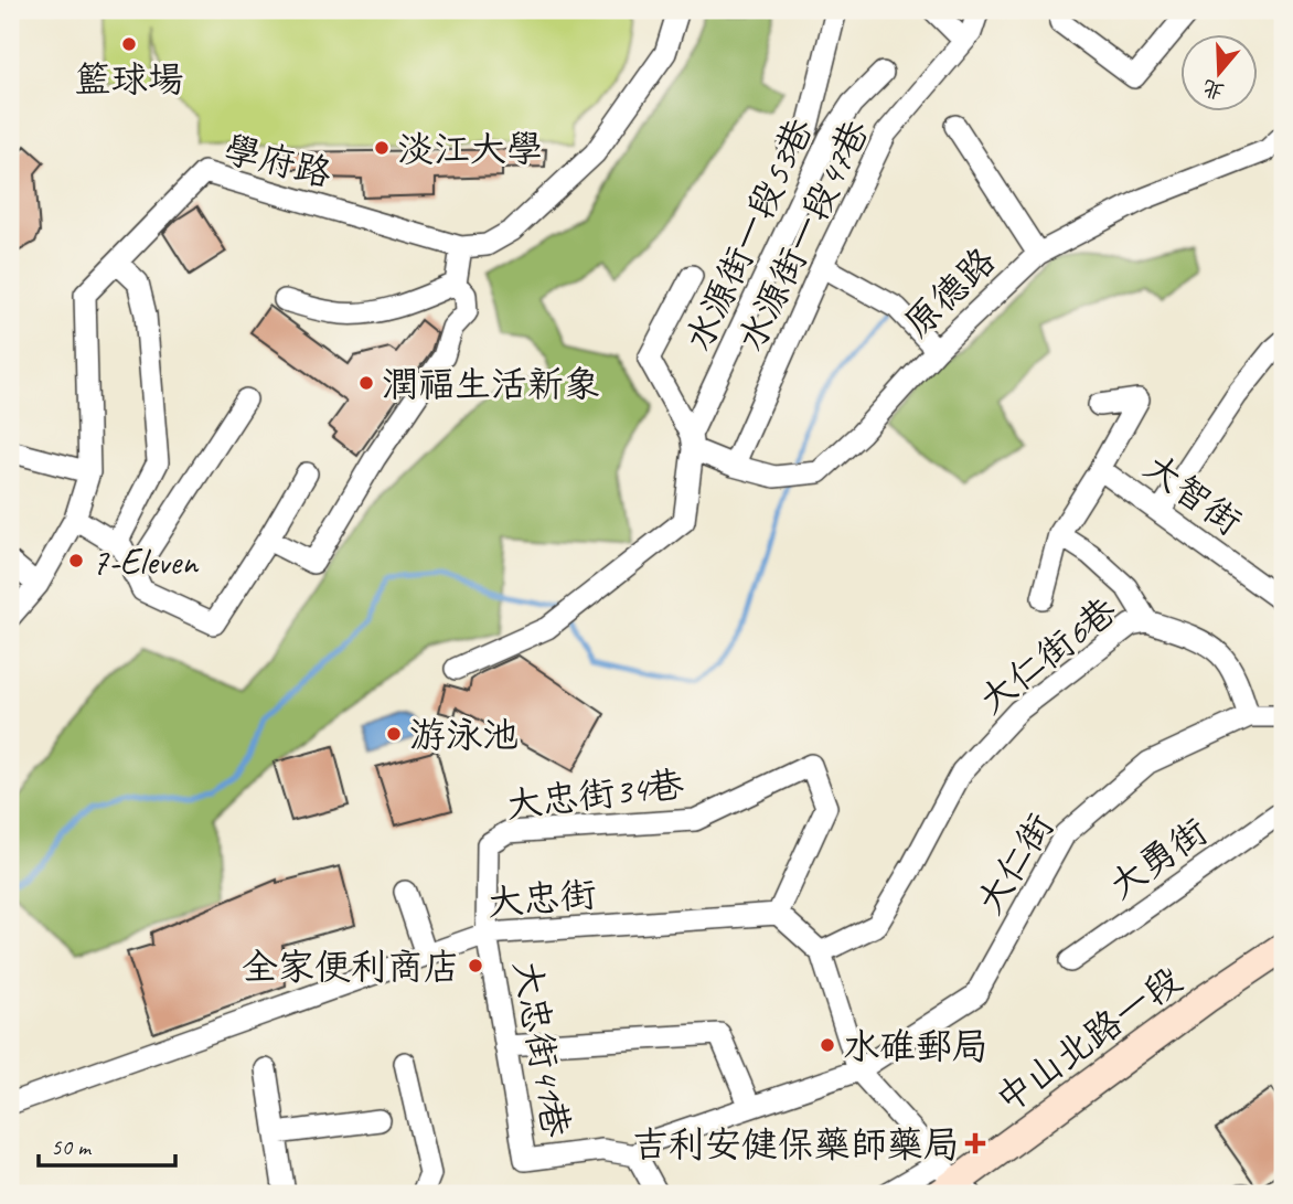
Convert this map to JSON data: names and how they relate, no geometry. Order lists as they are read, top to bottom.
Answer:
{
  "streets": {
    "main road": ["中山北路一段"],
    "street": [
      "學府路",
      "水源街一段53巷",
      "水源街一段47巷",
      "原德路",
      "大智街",
      "大仁街6巷",
      "大忠街34巷",
      "大勇街",
      "大仁街",
      "大忠街",
      "大忠街41巷"
    ]
  },
  "crossings": [
    ["水源街一段53巷", "原德路"],
    ["水源街一段47巷", "原德路"],
    ["大忠街34巷", "大忠街"],
    ["大忠街34巷", "大忠街41巷"],
    ["大仁街", "大忠街41巷"],
    ["大忠街", "大忠街41巷"]
  ],
  "places": {
    "other": [
      "籃球場",
      "淡江大學",
      "潤福生活新象",
      "7-Eleven",
      "游泳池",
      "全家便利商店",
      "水碓郵局"
    ],
    "health": ["吉利安健保藥師藥局"]
  },
  "scale_bar": "50 m",
  "north": "bottom"
}
